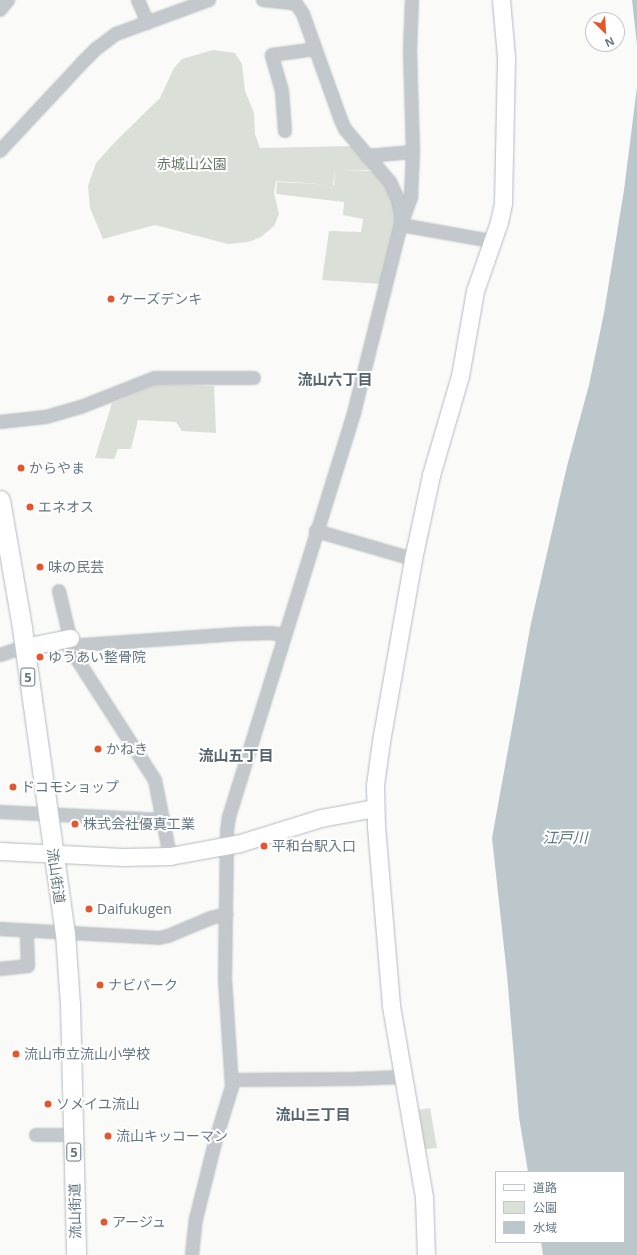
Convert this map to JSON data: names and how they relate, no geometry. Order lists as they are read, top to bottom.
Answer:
{
  "streets": {
    "main road": ["5", "流山街道"]
  },
  "districts": ["流山六丁目", "流山五丁目", "流山三丁目"],
  "water": ["江戸川"],
  "parks": ["赤城山公園"],
  "places": [
    "ケーズデンキ",
    "からやま",
    "エネオス",
    "味の民芸",
    "ゆうあい整骨院",
    "かねき",
    "ドコモショップ",
    "株式会社優真工業",
    "平和台駅入口",
    "Daifukugen",
    "ナビパーク",
    "流山市立流山小学校",
    "ソメイユ流山",
    "流山キッコーマン",
    "アージュ"
  ],
  "legend": ["道路", "公園", "水域"],
  "north": "bottom right"
}
